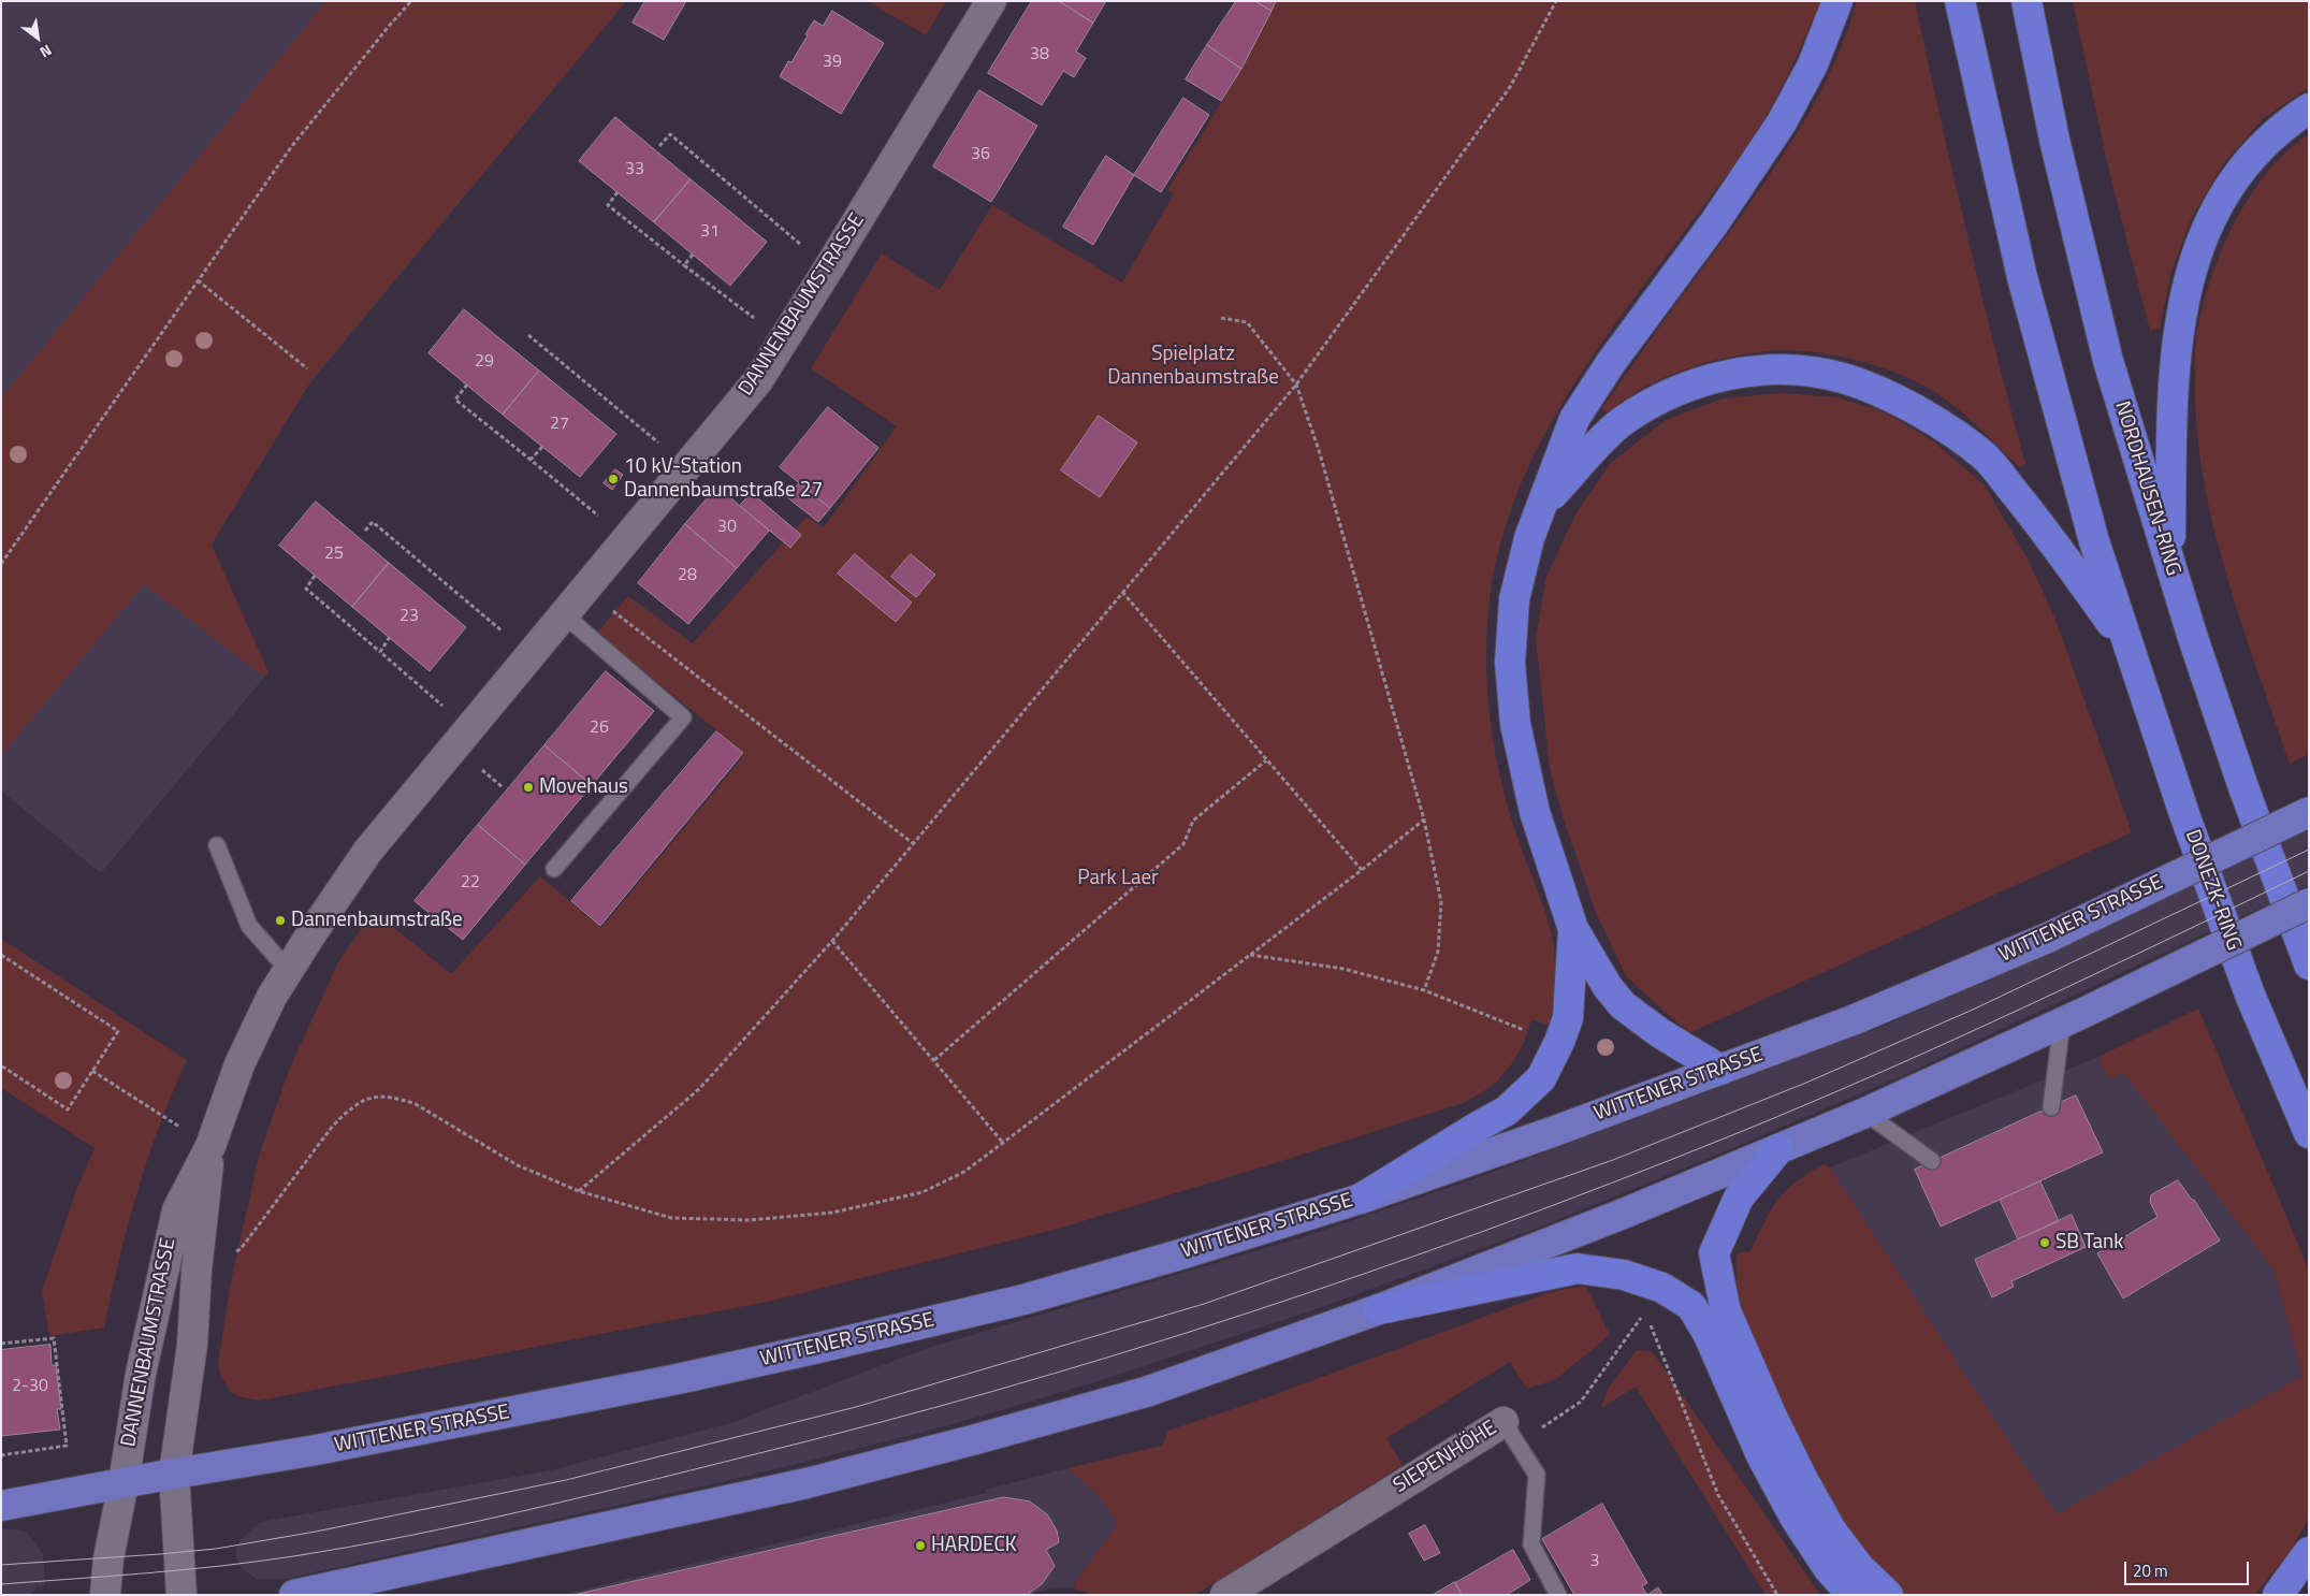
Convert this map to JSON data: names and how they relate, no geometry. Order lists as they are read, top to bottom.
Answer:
{
  "streets": {
    "highway": ["NORDHAUSEN-RING", "DONEZK-RING"],
    "main road": ["WITTENER STRASSE"],
    "street": ["DANNENBAUMSTRASSE", "SIEPENHÖHE"]
  },
  "crossings": [
    ["DANNENBAUMSTRASSE", "WITTENER STRASSE"]
  ],
  "parks": ["Spielplatz Dannenbaumstraße", "Park Laer"],
  "places": [
    "10 kV-Station Dannenbaumstraße 27",
    "Movehaus",
    "Dannenbaumstraße",
    "SB Tank",
    "HARDECK"
  ],
  "house_numbers": [
    "38",
    "39",
    "36",
    "33",
    "31",
    "29",
    "27",
    "30",
    "25",
    "28",
    "23",
    "26",
    "22",
    "2-30",
    "3"
  ],
  "scale_bar": "20 m",
  "north": "bottom right"
}
